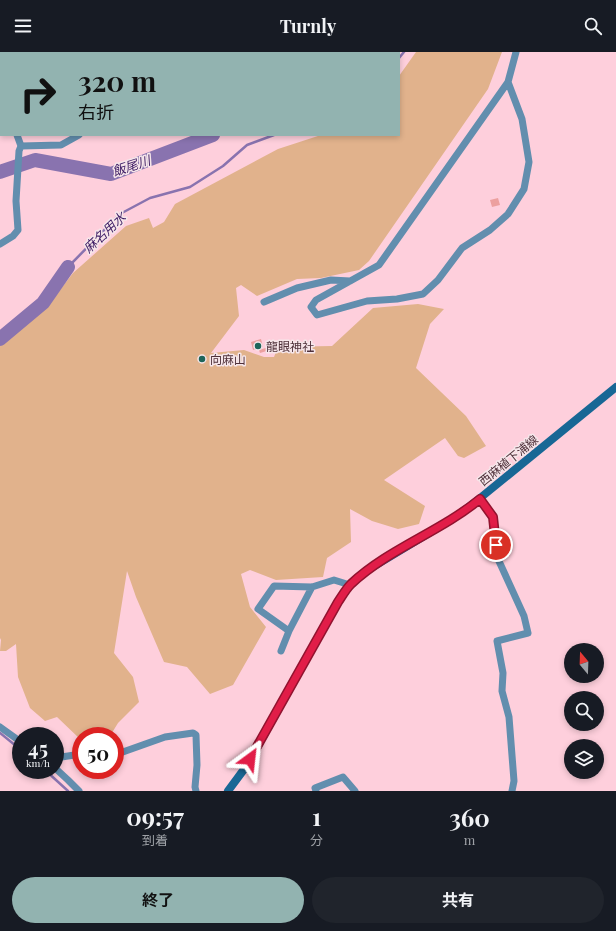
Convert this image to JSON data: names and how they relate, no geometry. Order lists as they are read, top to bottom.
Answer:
{
  "streets": {
    "main road": ["西麻植下浦線"]
  },
  "water": ["飯尾川", "麻名用水"],
  "places": ["龍眼神社", "向麻山"],
  "north": "top",
  "page": {
    "header": "Turnly",
    "turn": ["320 m", "右折"],
    "speed": "45 km/h",
    "limit": "50",
    "eta": [
      "09:57",
      "到着",
      "1",
      "分",
      "360",
      "m"
    ],
    "buttons": ["終了", "共有"]
  }
}
